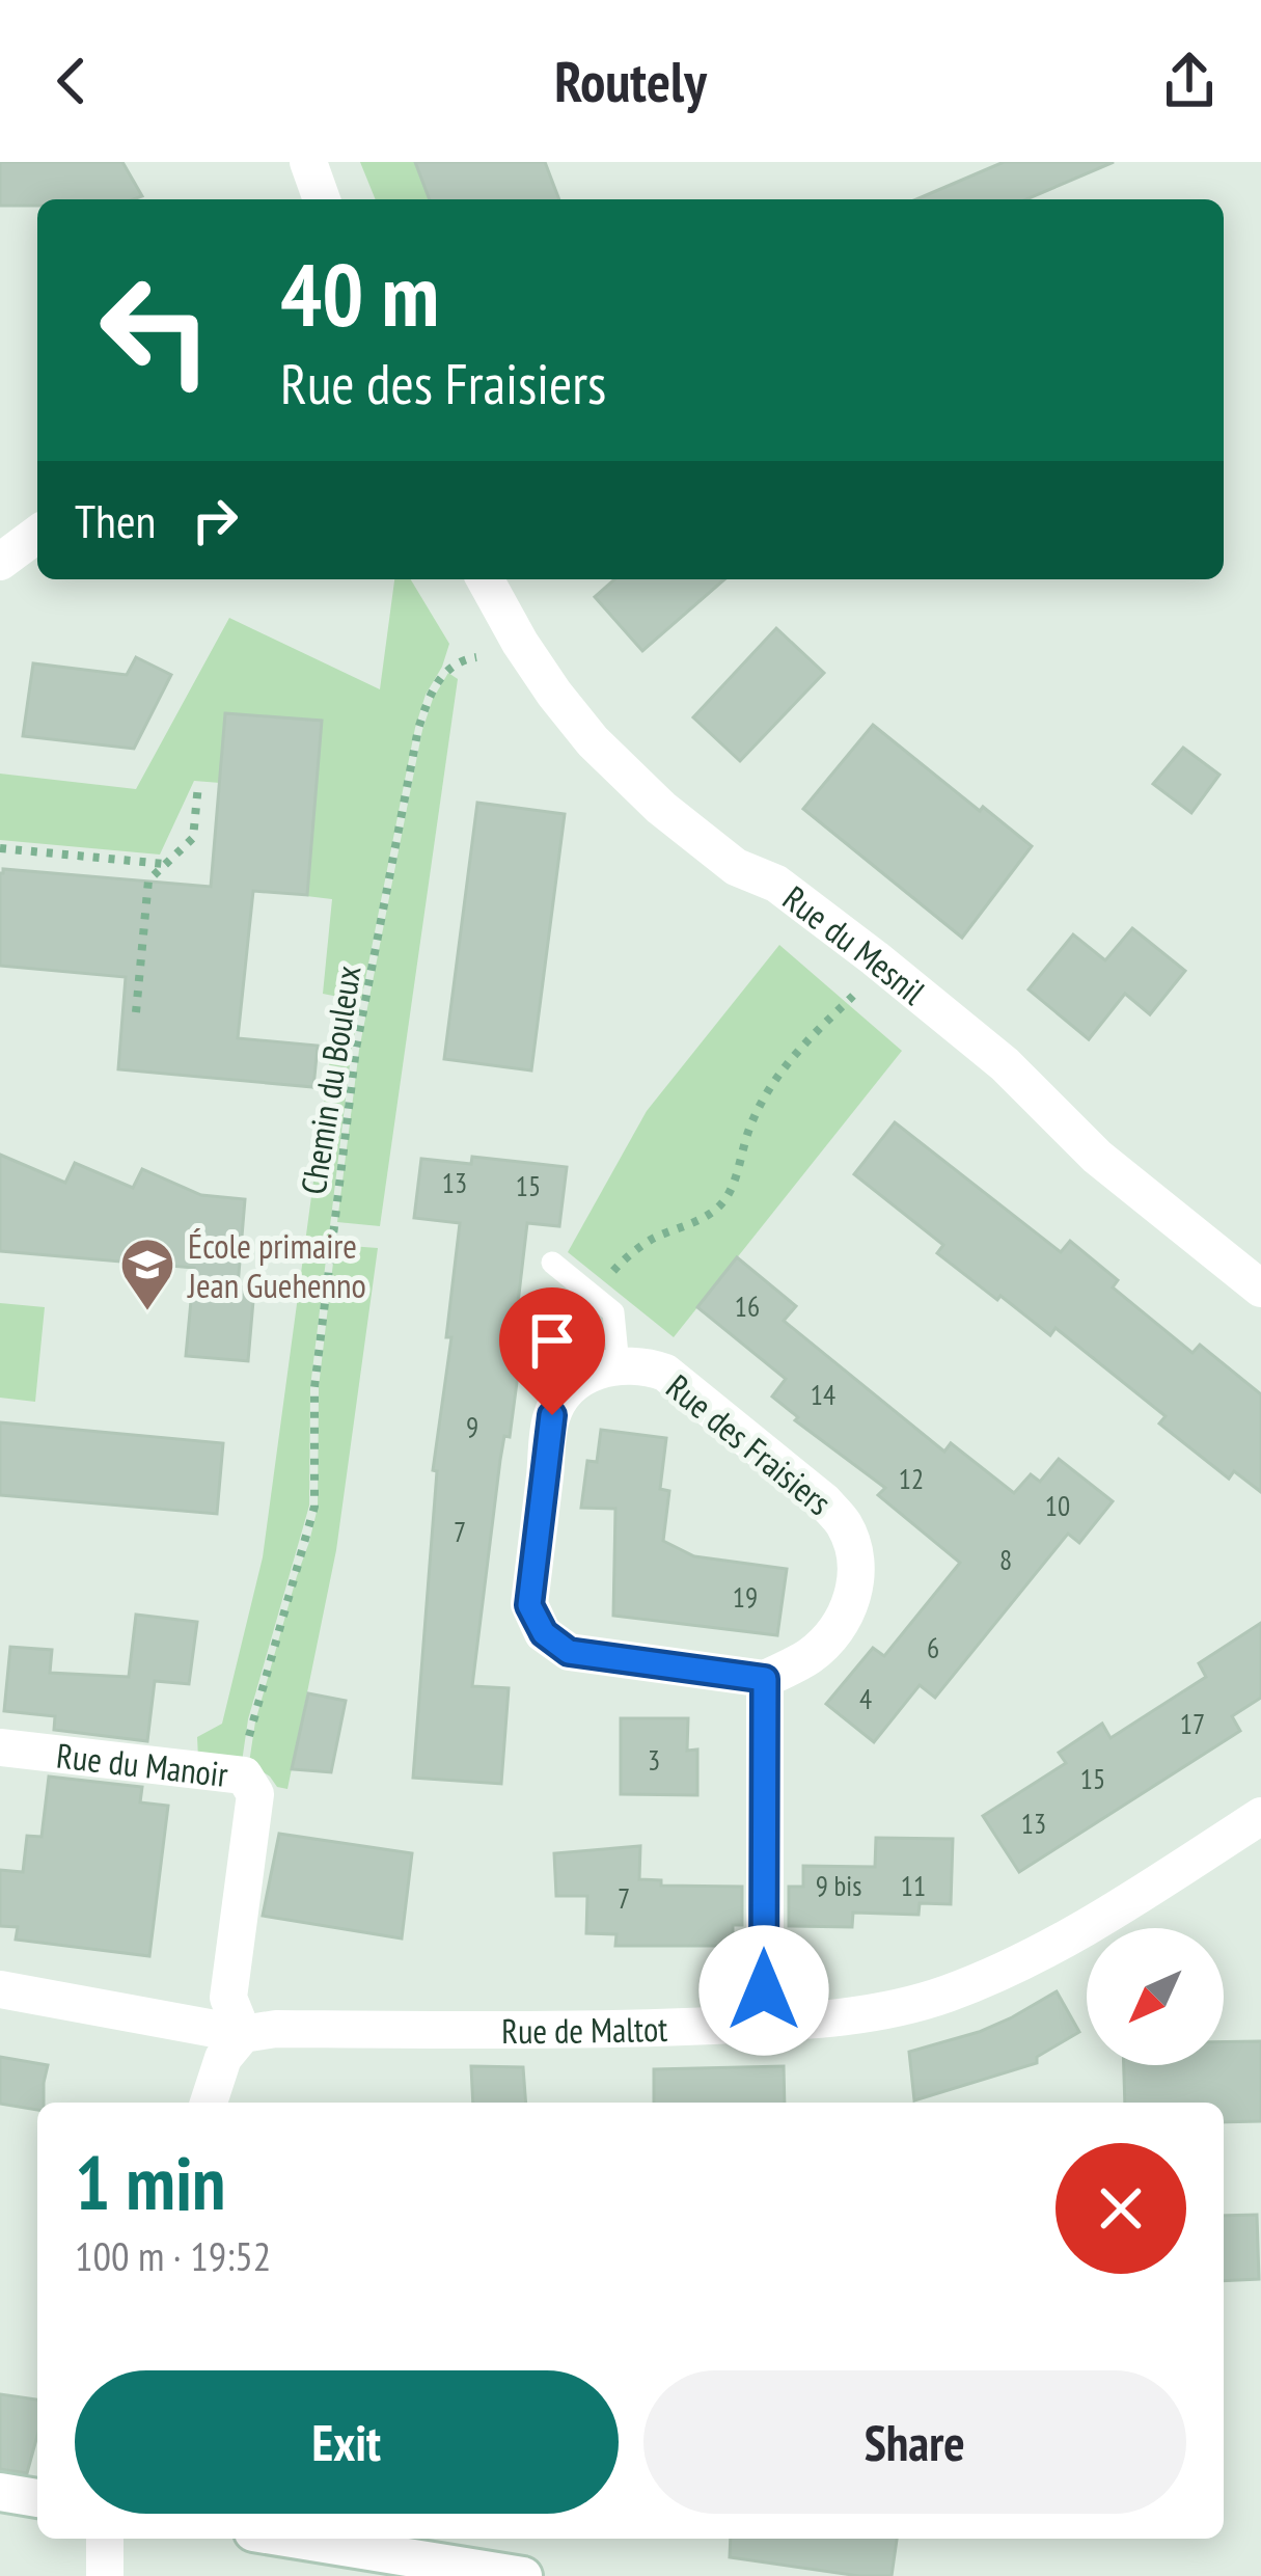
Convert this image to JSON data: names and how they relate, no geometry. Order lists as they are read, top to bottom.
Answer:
{
  "streets": {
    "street": [
      "Rue du Mesnil",
      "Rue des Fraisiers",
      "Rue du Manoir",
      "Rue de Maltot"
    ],
    "path": ["Chemin du Bouleux"]
  },
  "crossings": [
    ["Chemin du Bouleux", "Rue du Manoir"],
    ["Rue du Manoir", "Rue de Maltot"]
  ],
  "places": {
    "school or university": ["École primaire Jean Guehenno"]
  },
  "house_numbers": [
    "13",
    "15",
    "16",
    "14",
    "9",
    "12",
    "10",
    "7",
    "8",
    "19",
    "6",
    "4",
    "17",
    "3",
    "15",
    "13",
    "9 bis",
    "11",
    "7"
  ],
  "north": "bottom left",
  "page": {
    "header": "Routely",
    "turn": ["40 m", "Rue des Fraisiers"],
    "then": "Then",
    "heading": ["1 min", "100 m · 19:52"],
    "buttons": ["Exit", "Share"]
  }
}
